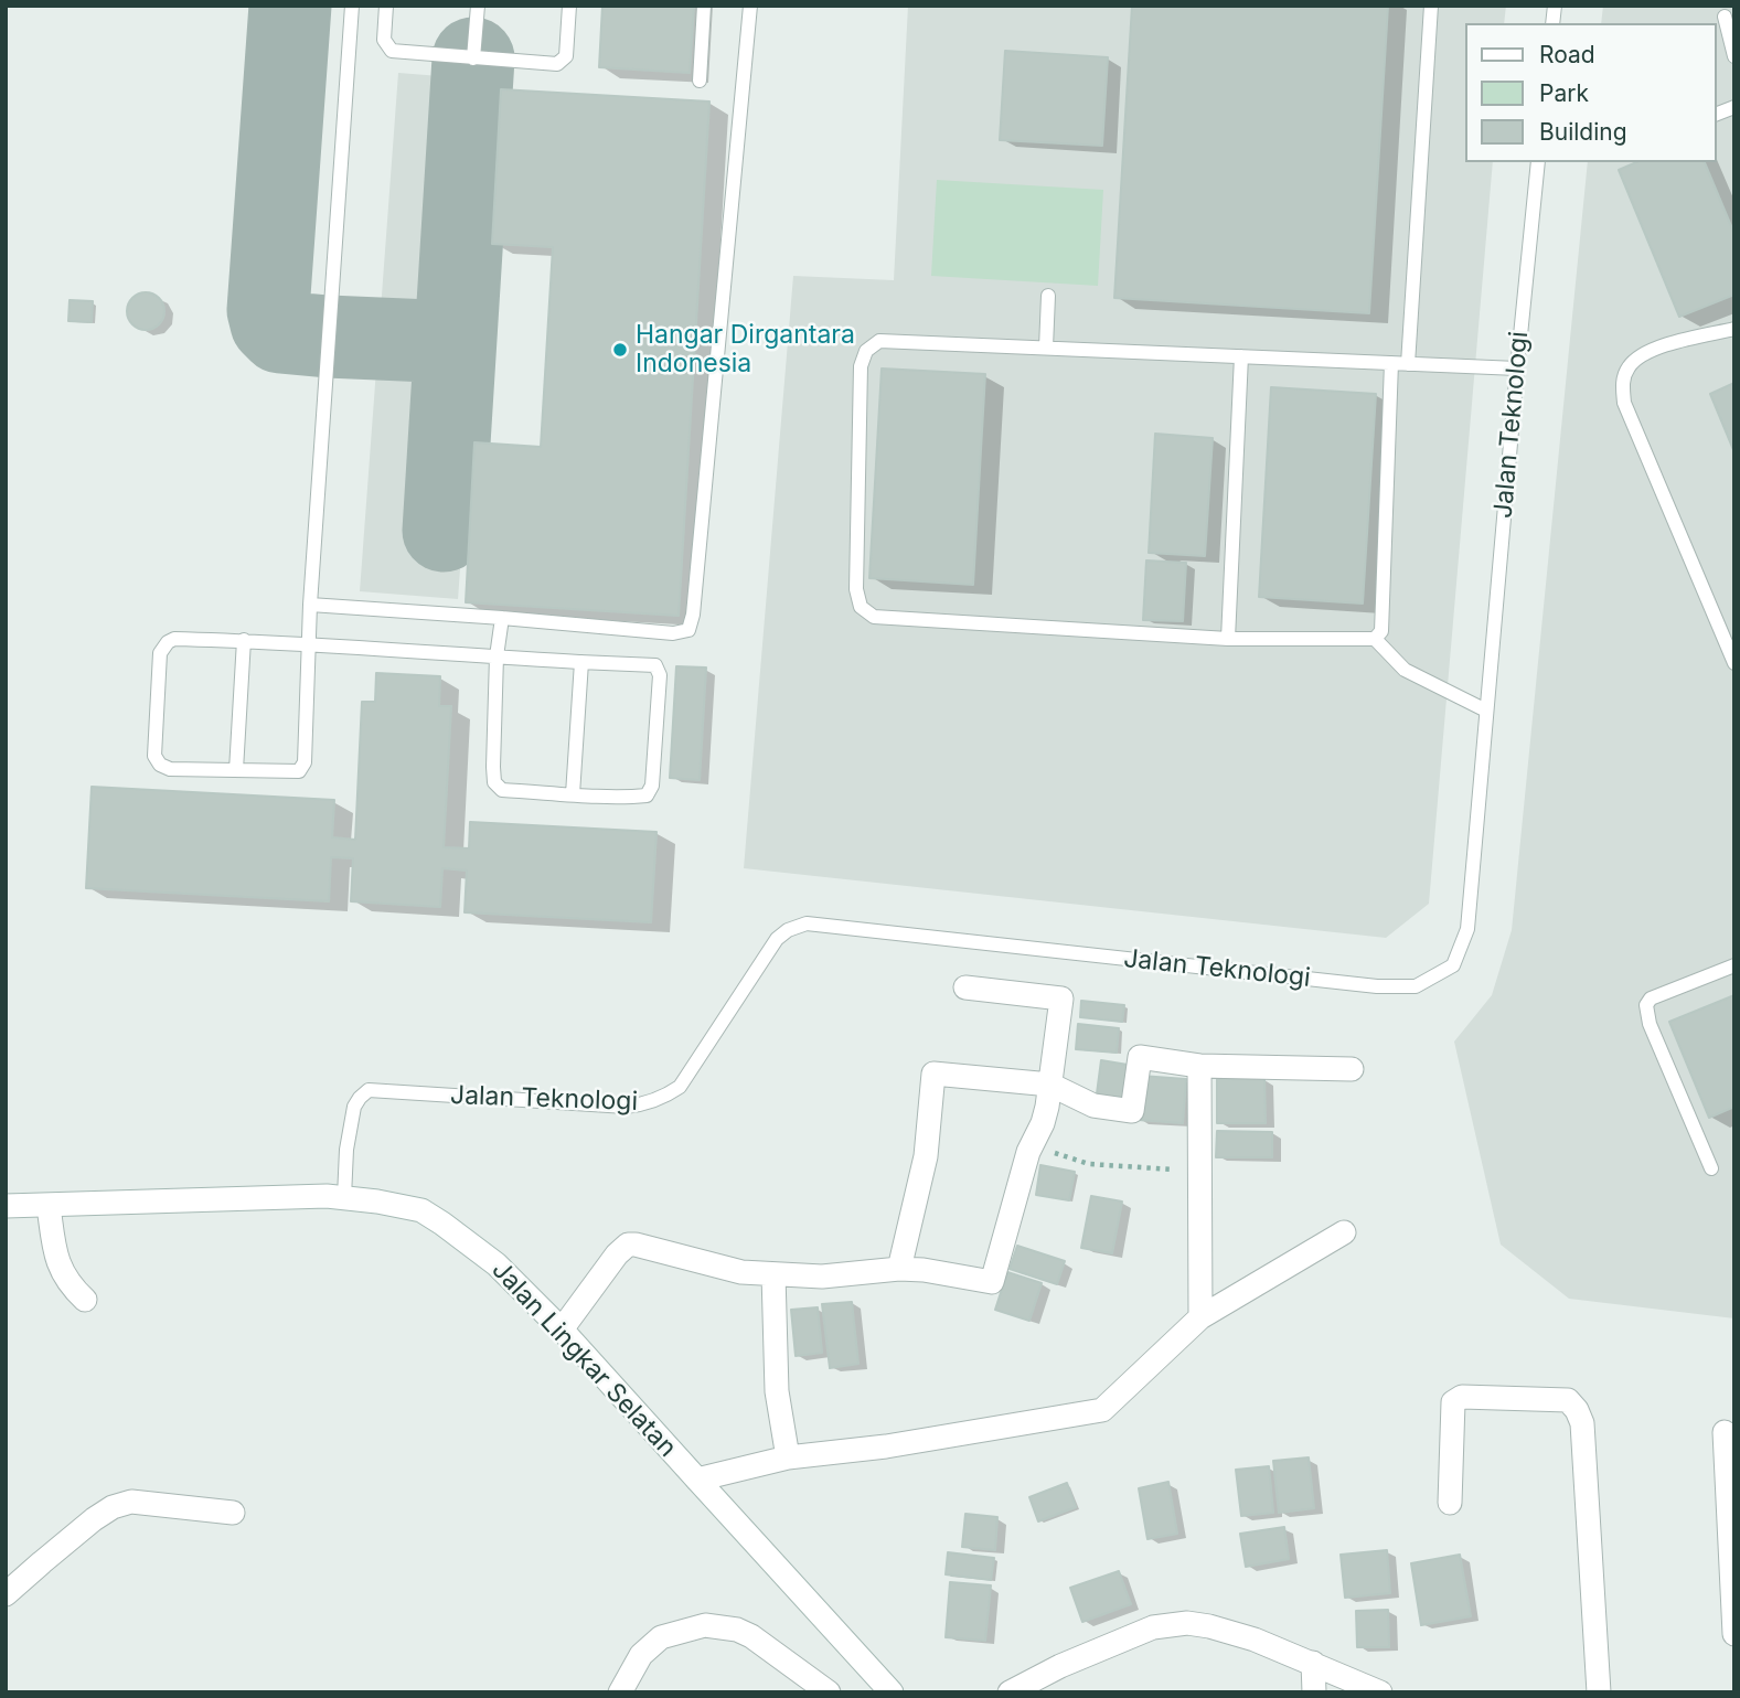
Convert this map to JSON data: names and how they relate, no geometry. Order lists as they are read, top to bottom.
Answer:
{
  "streets": {
    "street": ["Jalan Lingkar Selatan"],
    "lane": ["Jalan Teknologi"]
  },
  "crossings": [
    ["Jalan Teknologi", "Jalan Lingkar Selatan"]
  ],
  "places": ["Hangar Dirgantara Indonesia"],
  "legend": ["Road", "Park", "Building"]
}
